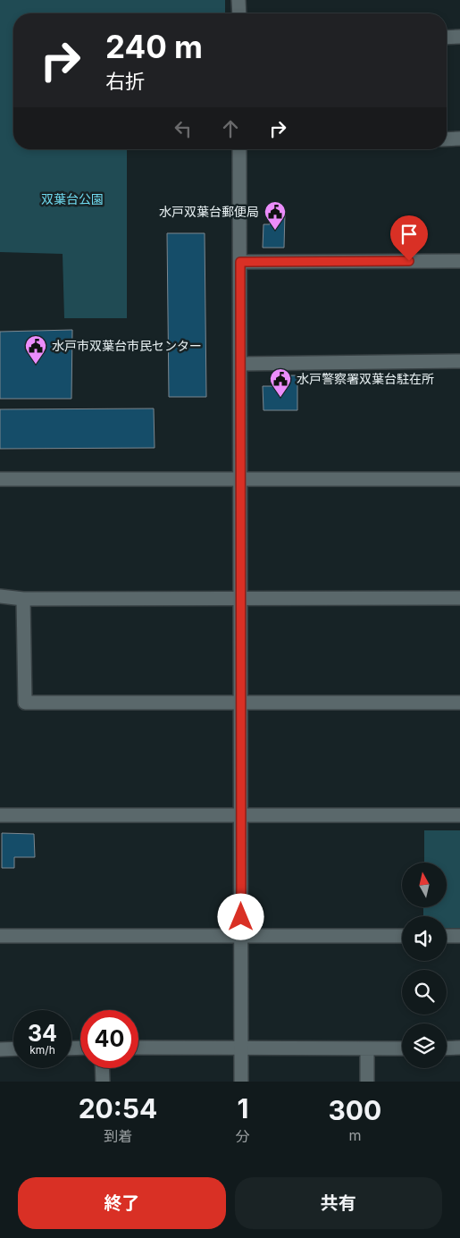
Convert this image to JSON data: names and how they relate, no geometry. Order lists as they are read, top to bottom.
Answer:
{
  "parks": ["双葉台公園"],
  "places": {
    "public building": ["水戸双葉台郵便局", "水戸市双葉台市民センター", "水戸警察署双葉台駐在所"]
  },
  "north": "top",
  "page": {
    "turn": ["240 m", "右折"],
    "speed": "34 km/h",
    "limit": "40",
    "eta": [
      "20:54",
      "到着",
      "1",
      "分",
      "300",
      "m"
    ],
    "buttons": ["終了", "共有"]
  }
}
